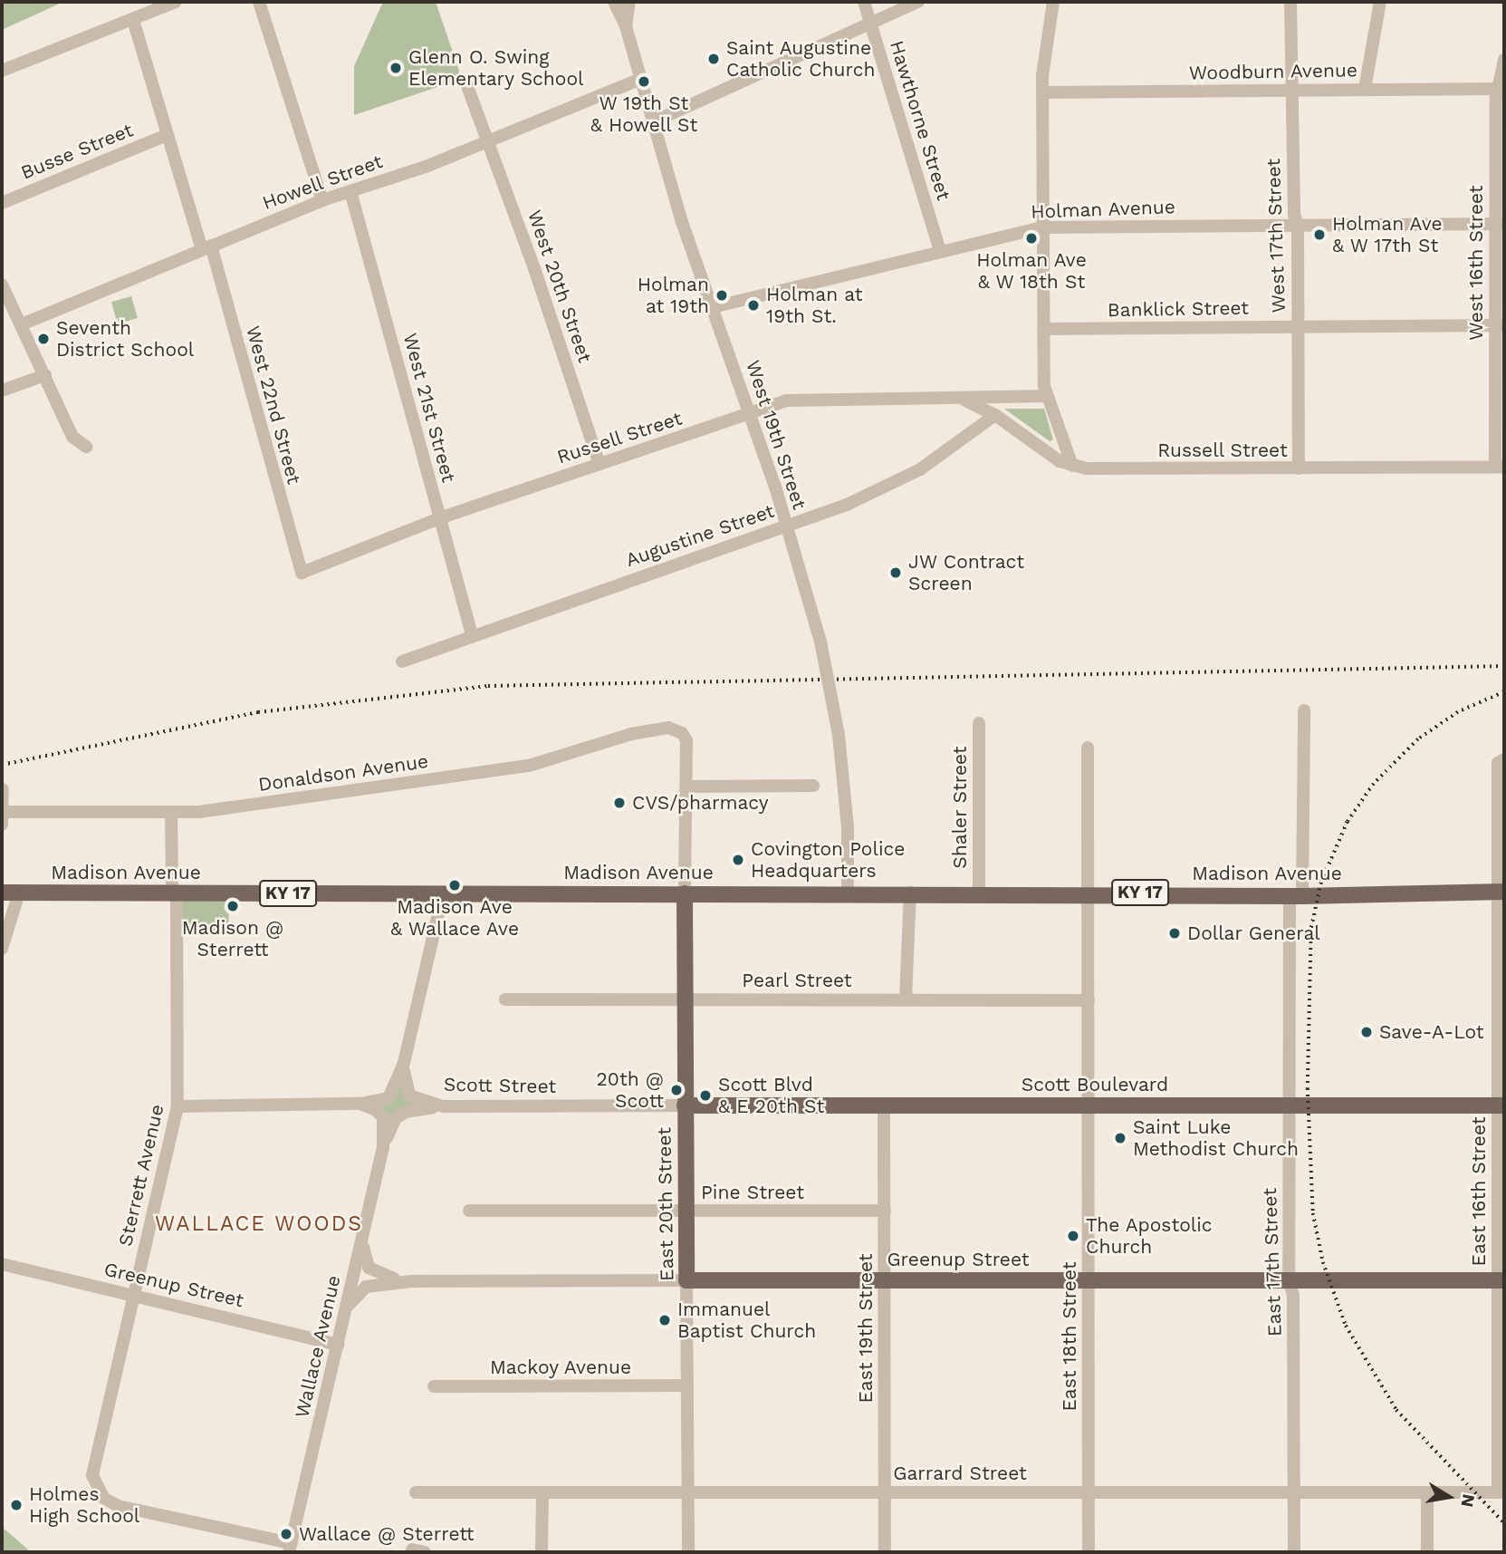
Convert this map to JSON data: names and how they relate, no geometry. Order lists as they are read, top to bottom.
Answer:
{
  "streets": {
    "main road": [
      "Madison Avenue",
      "KY 17",
      "Scott Boulevard",
      "East 20th Street",
      "Greenup Street"
    ],
    "street": [
      "Woodburn Avenue",
      "Hawthorne Street",
      "Busse Street",
      "Howell Street",
      "Holman Avenue",
      "West 17th Street",
      "West 16th Street",
      "West 20th Street",
      "Banklick Street",
      "West 22nd Street",
      "West 21st Street",
      "West 19th Street",
      "Russell Street",
      "Augustine Street",
      "Donaldson Avenue",
      "Shaler Street",
      "Pearl Street",
      "Scott Street",
      "Sterrett Avenue",
      "East 16th Street",
      "Pine Street",
      "East 17th Street",
      "East 19th Street",
      "East 18th Street",
      "Wallace Avenue",
      "Mackoy Avenue",
      "Garrard Street"
    ]
  },
  "crossings": [
    ["Woodburn Avenue", "West 17th Street"],
    ["Woodburn Avenue", "West 16th Street"],
    ["Hawthorne Street", "Holman Avenue"],
    ["Busse Street", "West 22nd Street"],
    ["Howell Street", "West 20th Street"],
    ["Howell Street", "West 22nd Street"],
    ["Howell Street", "West 21st Street"],
    ["Howell Street", "West 19th Street"],
    ["Holman Avenue", "West 17th Street"],
    ["Holman Avenue", "West 16th Street"],
    ["Holman Avenue", "West 19th Street"],
    ["West 17th Street", "Banklick Street"],
    ["West 17th Street", "Russell Street"],
    ["West 16th Street", "Banklick Street"],
    ["West 16th Street", "Russell Street"],
    ["West 20th Street", "Russell Street"],
    ["West 22nd Street", "Russell Street"],
    ["West 21st Street", "Russell Street"],
    ["West 21st Street", "Augustine Street"],
    ["West 19th Street", "Russell Street"],
    ["West 19th Street", "Augustine Street"],
    ["West 19th Street", "Madison Avenue"],
    ["Russell Street", "Augustine Street"],
    ["Donaldson Avenue", "Sterrett Avenue"],
    ["Shaler Street", "Madison Avenue"],
    ["Madison Avenue", "Sterrett Avenue"],
    ["Madison Avenue", "East 16th Street"],
    ["Madison Avenue", "East 20th Street"],
    ["Madison Avenue", "East 17th Street"],
    ["Madison Avenue", "East 18th Street"],
    ["Pearl Street", "East 20th Street"],
    ["Pearl Street", "East 18th Street"],
    ["Scott Boulevard", "Scott Street"],
    ["Scott Boulevard", "East 16th Street"],
    ["Scott Boulevard", "East 20th Street"],
    ["Scott Boulevard", "East 17th Street"],
    ["Scott Boulevard", "East 19th Street"],
    ["Scott Boulevard", "East 18th Street"],
    ["Scott Street", "East 20th Street"],
    ["Scott Street", "Wallace Avenue"],
    ["Sterrett Avenue", "Greenup Street"],
    ["Sterrett Avenue", "Wallace Avenue"],
    ["East 16th Street", "Greenup Street"],
    ["East 16th Street", "Garrard Street"],
    ["Pine Street", "East 20th Street"],
    ["Pine Street", "East 19th Street"],
    ["East 20th Street", "Greenup Street"],
    ["East 20th Street", "Mackoy Avenue"],
    ["East 20th Street", "Garrard Street"],
    ["Greenup Street", "East 17th Street"],
    ["Greenup Street", "East 19th Street"],
    ["Greenup Street", "East 18th Street"],
    ["Greenup Street", "Wallace Avenue"],
    ["East 17th Street", "Garrard Street"],
    ["East 19th Street", "Garrard Street"],
    ["East 18th Street", "Garrard Street"]
  ],
  "districts": ["WALLACE WOODS"],
  "places": [
    "Saint Augustine Catholic Church",
    "Glenn O. Swing Elementary School",
    "W 19th St & Howell St",
    "Holman Ave & W 17th St",
    "Holman Ave & W 18th St",
    "Holman at 19th",
    "Holman at 19th St.",
    "Seventh District School",
    "JW Contract Screen",
    "CVS/pharmacy",
    "Covington Police Headquarters",
    "Madison Ave & Wallace Ave",
    "Madison @ Sterrett",
    "Dollar General",
    "Save-A-Lot",
    "20th @ Scott",
    "Scott Blvd & E 20th St",
    "Saint Luke Methodist Church",
    "The Apostolic Church",
    "Immanuel Baptist Church",
    "Holmes High School",
    "Wallace @ Sterrett"
  ],
  "north": "right"
}
